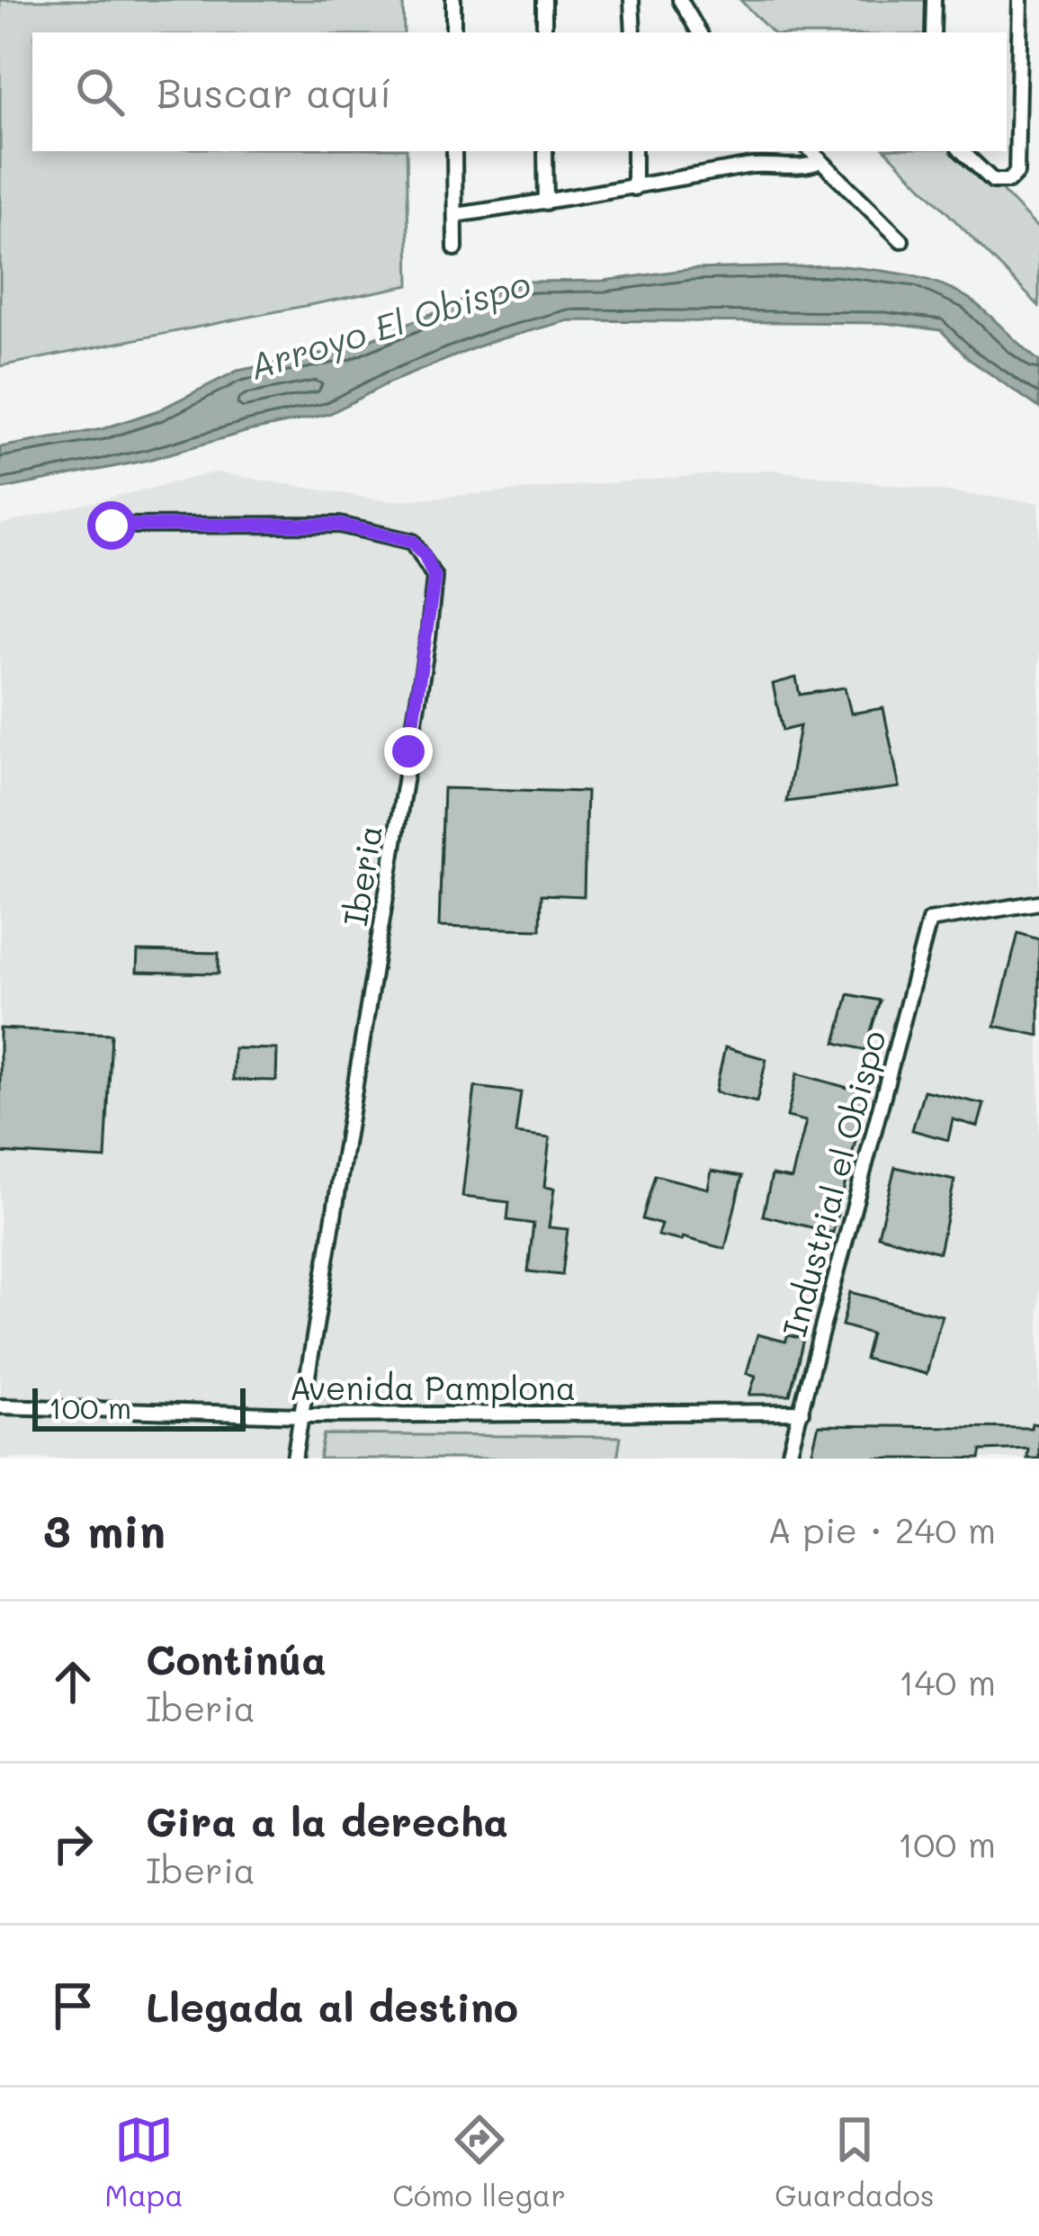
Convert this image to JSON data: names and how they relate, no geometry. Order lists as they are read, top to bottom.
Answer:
{
  "streets": {
    "street": ["Iberia", "Industrial el Obispo", "Avenida Pamplona"]
  },
  "crossings": [
    ["Iberia", "Avenida Pamplona"],
    ["Industrial el Obispo", "Avenida Pamplona"]
  ],
  "water": ["Arroyo El Obispo"],
  "scale_bar": "100 m",
  "page": {
    "search": "Buscar aquí",
    "scale": "100 m",
    "heading": ["3 min", "A pie · 240 m"],
    "list": [
      ["Continúa", "Iberia", "140 m"],
      ["Gira a la derecha", "Iberia", "100 m"],
      "Llegada al destino"
    ],
    "nav": ["Mapa", "Cómo llegar", "Guardados"]
  }
}
